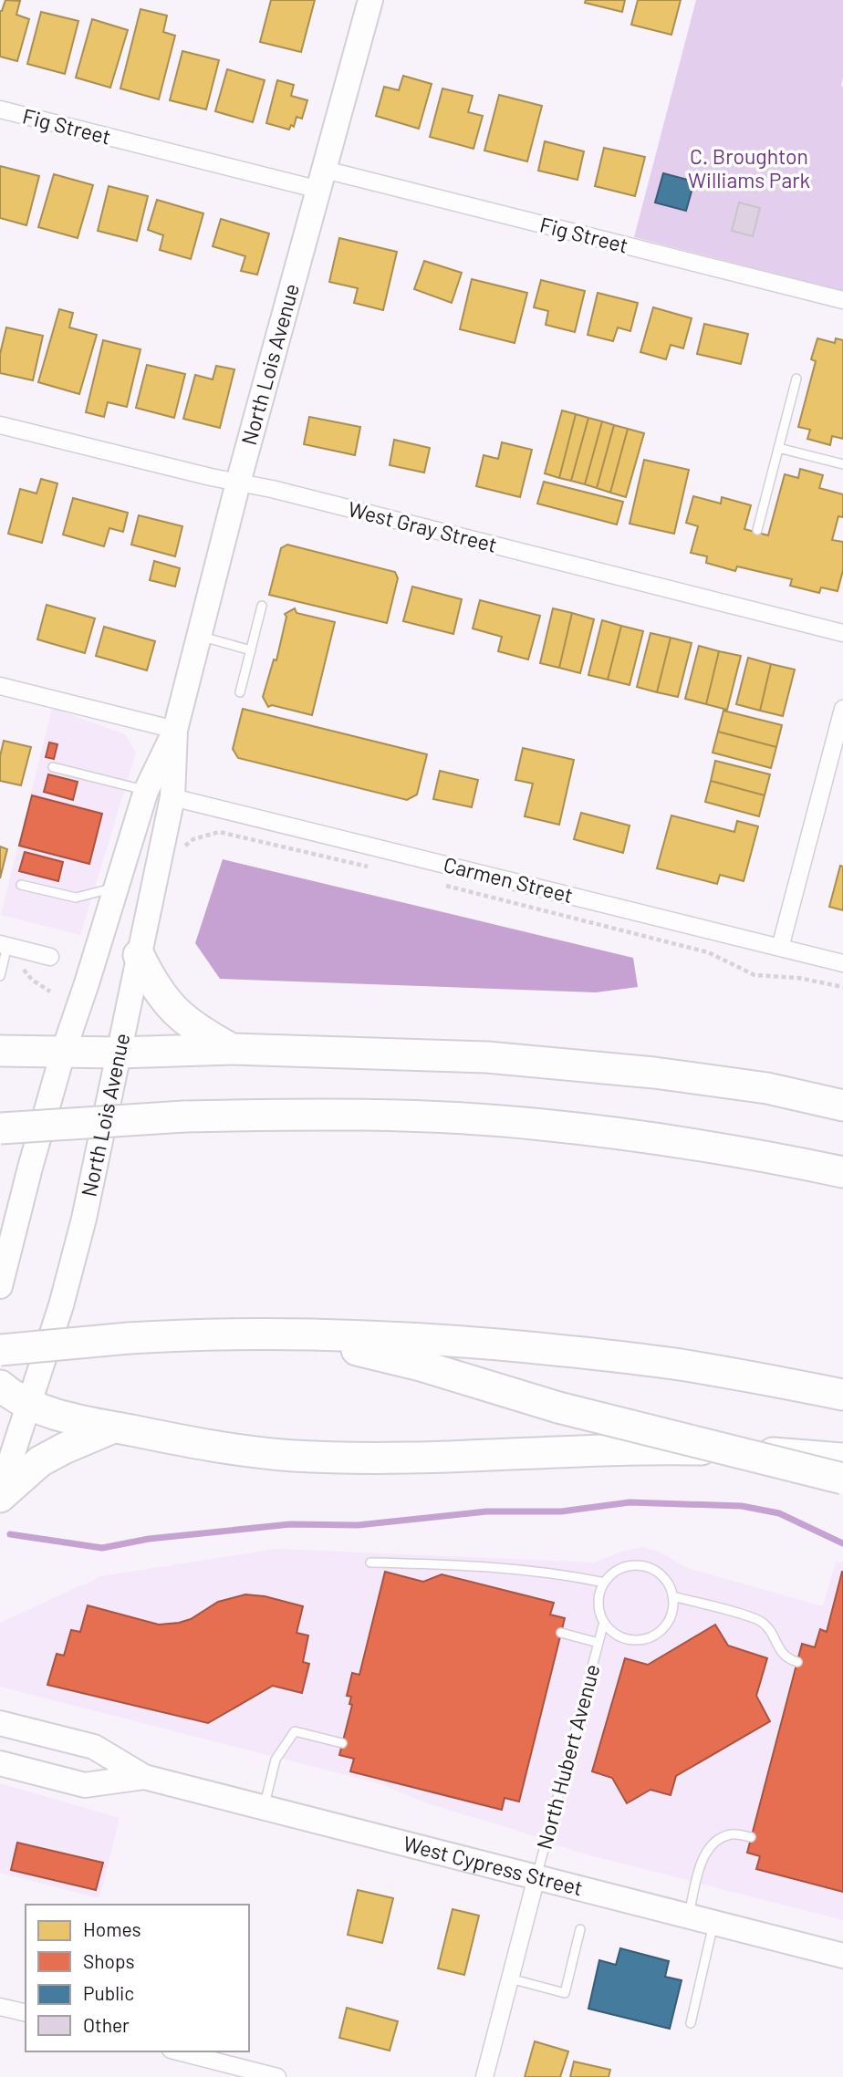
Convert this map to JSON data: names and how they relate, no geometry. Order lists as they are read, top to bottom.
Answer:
{
  "streets": {
    "street": [
      "Fig Street",
      "North Lois Avenue",
      "West Gray Street",
      "Carmen Street",
      "North Hubert Avenue",
      "West Cypress Street"
    ]
  },
  "crossings": [
    ["Fig Street", "North Lois Avenue"],
    ["North Lois Avenue", "West Gray Street"],
    ["North Lois Avenue", "Carmen Street"],
    ["North Hubert Avenue", "West Cypress Street"]
  ],
  "parks": ["C. Broughton Williams Park"],
  "legend": [
    "Homes",
    "Shops",
    "Public",
    "Other"
  ]
}
